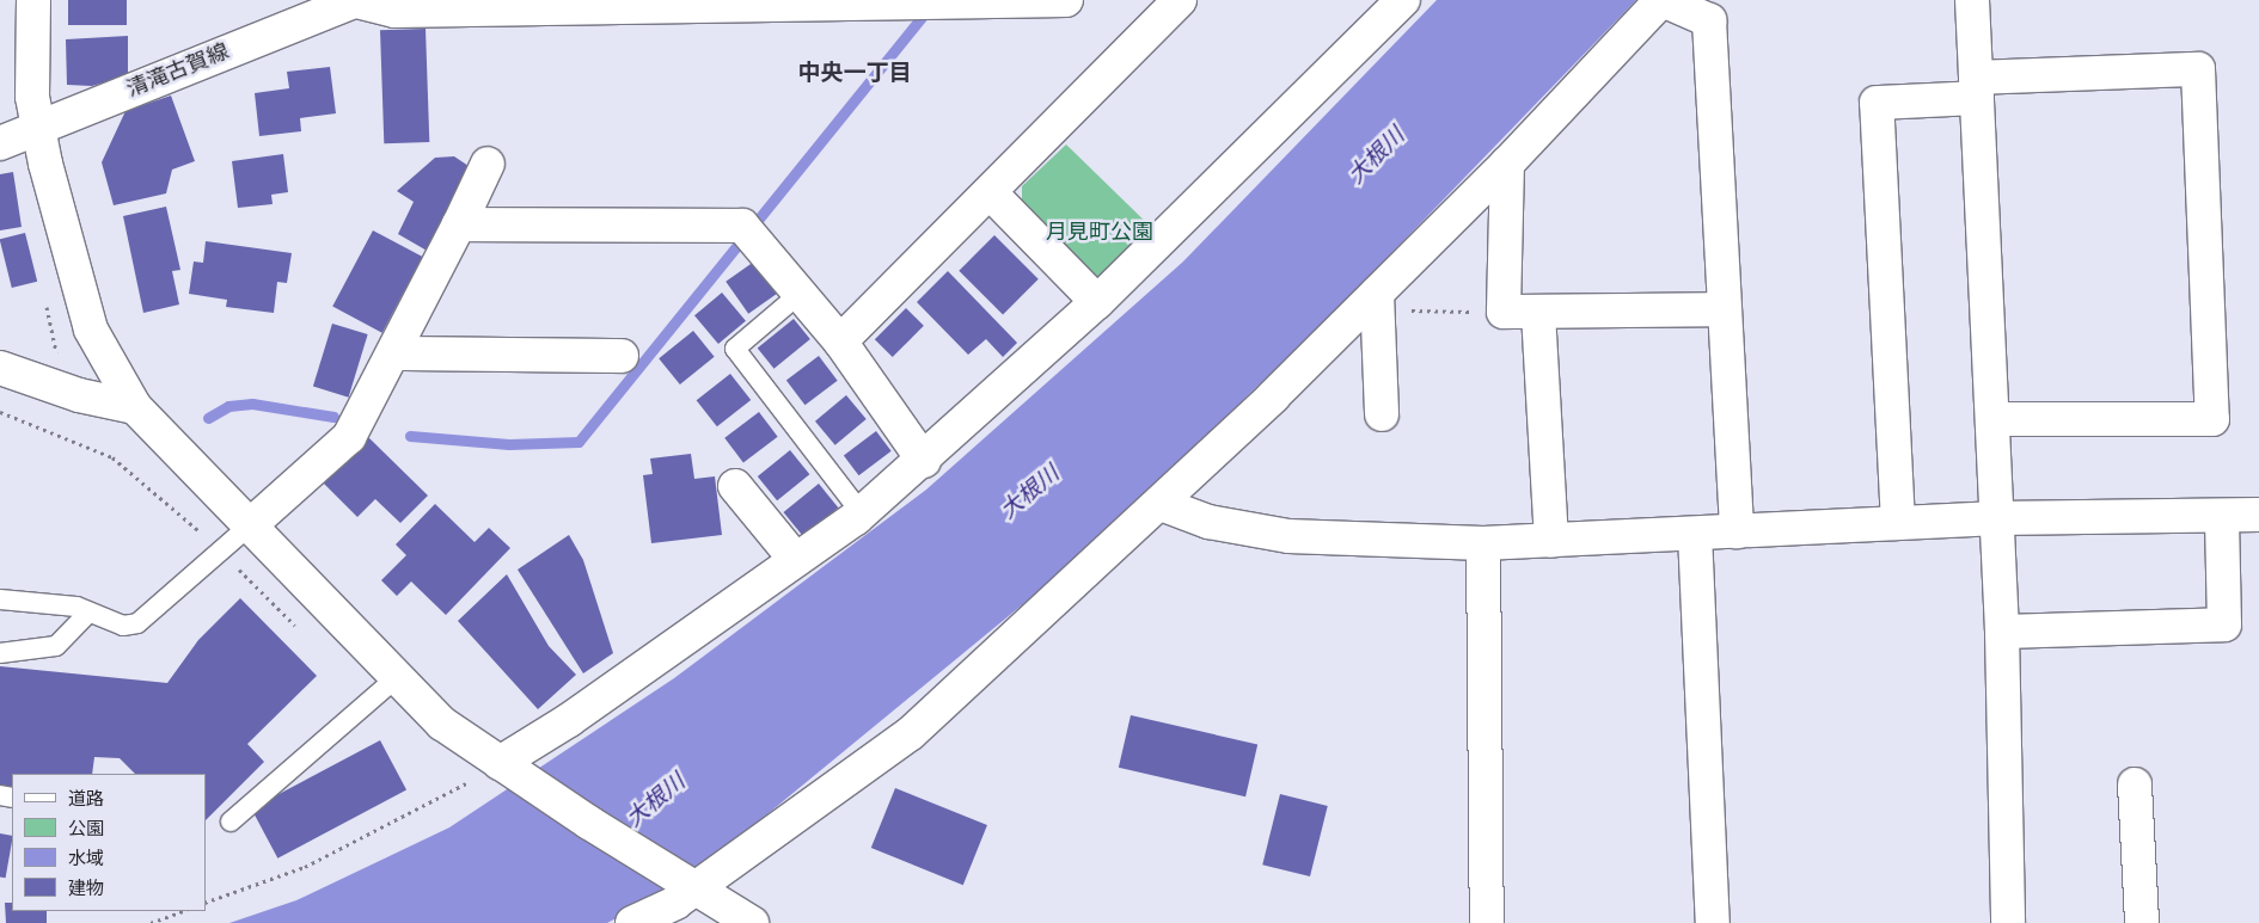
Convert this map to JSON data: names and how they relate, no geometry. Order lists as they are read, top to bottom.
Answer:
{
  "streets": {
    "street": ["清滝古賀線"]
  },
  "districts": ["中央一丁目"],
  "water": ["大根川"],
  "parks": ["月見町公園"],
  "legend": [
    "道路",
    "公園",
    "水域",
    "建物"
  ]
}
